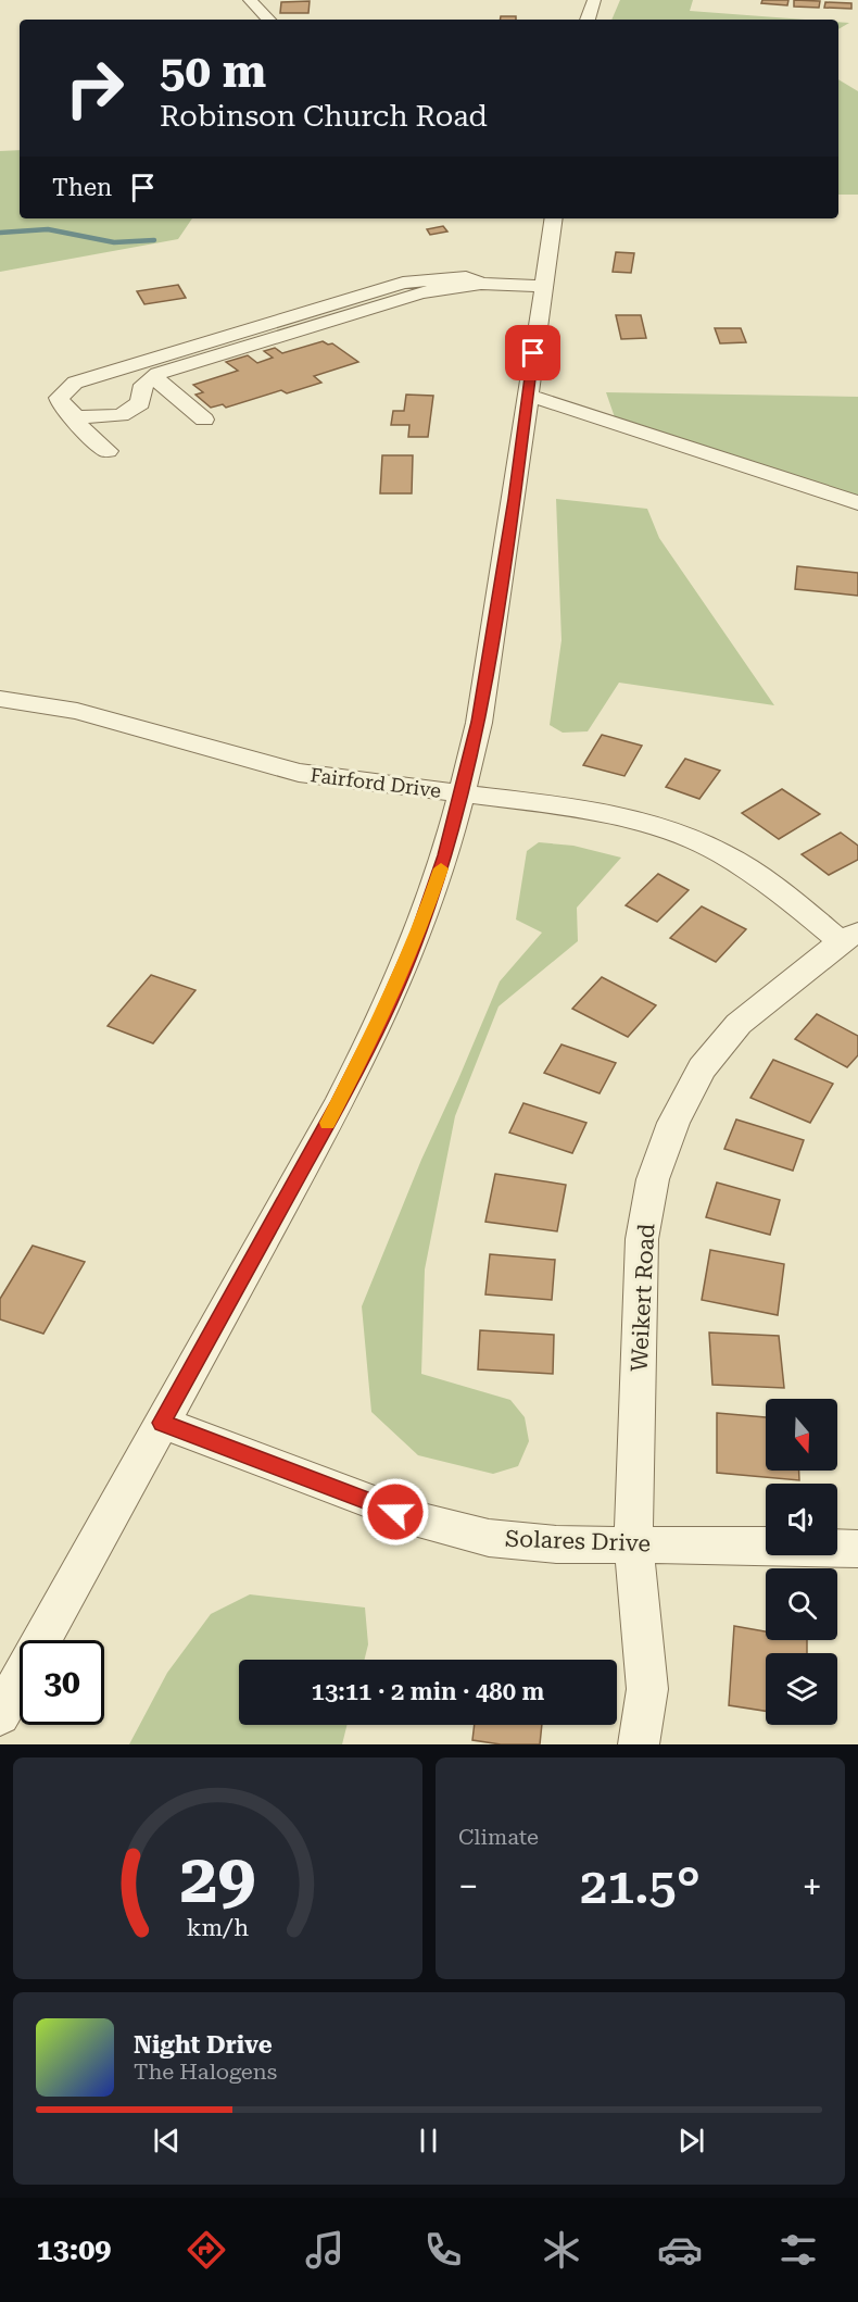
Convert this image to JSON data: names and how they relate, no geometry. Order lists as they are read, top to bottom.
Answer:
{
  "streets": {
    "street": ["Fairford Drive", "Weikert Road", "Solares Drive"]
  },
  "crossings": [
    ["Fairford Drive", "Weikert Road"],
    ["Weikert Road", "Solares Drive"]
  ],
  "north": "bottom",
  "page": {
    "turn": ["50 m", "Robinson Church Road"],
    "then": "Then",
    "limit": "30",
    "trip": "13:11 · 2 min · 480 m",
    "tile": "Climate",
    "heat": ["−", "21.5°", "+"],
    "song": ["Night Drive", "The Halogens"],
    "tabs": "13:09",
    "gauge": ["29", "km/h"]
  }
}
